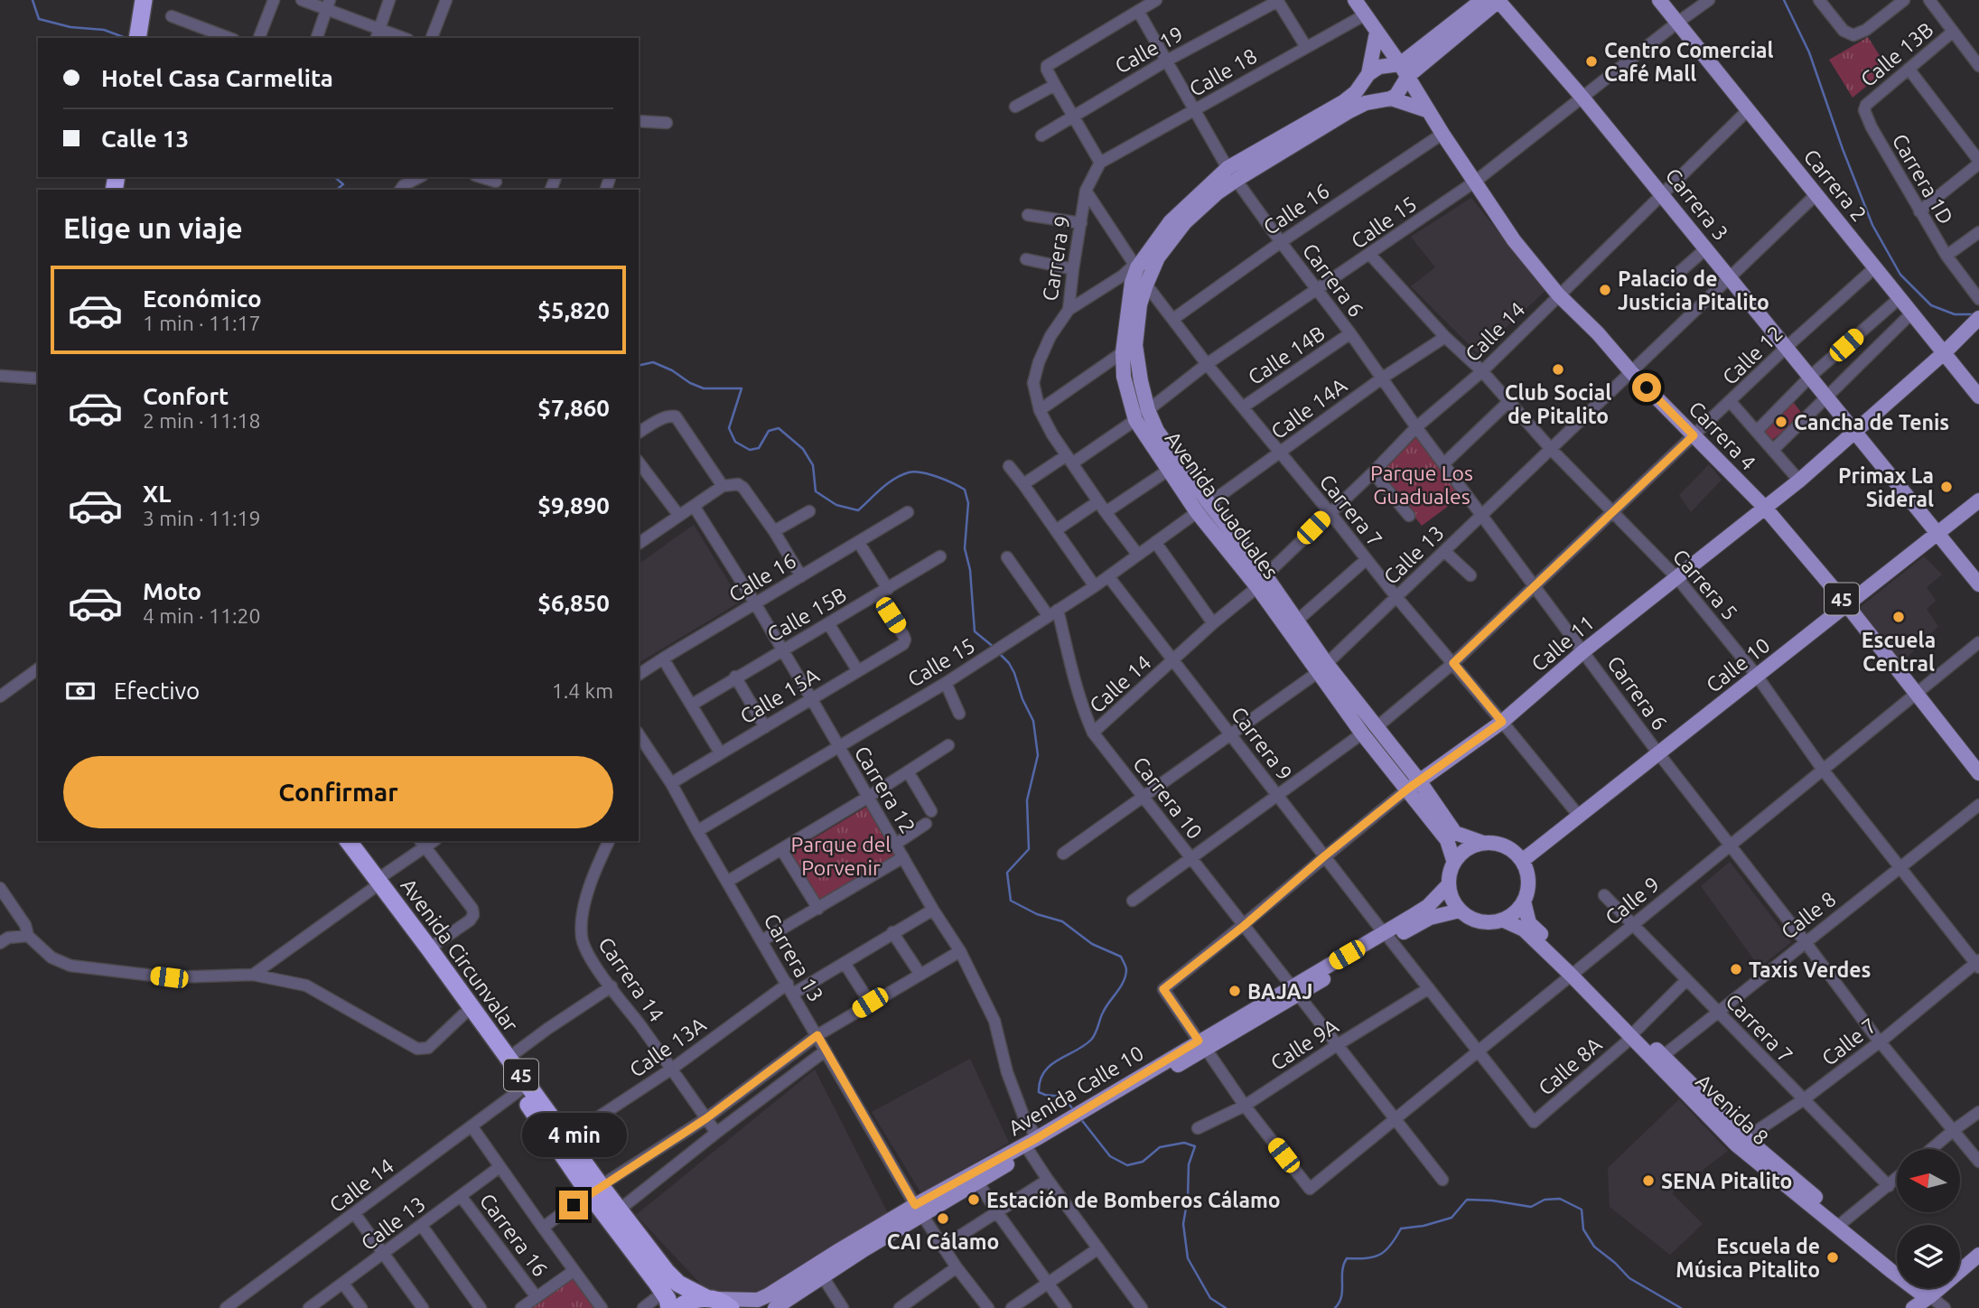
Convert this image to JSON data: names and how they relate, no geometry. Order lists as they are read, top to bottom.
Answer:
{
  "streets": {
    "highway": ["45", "Avenida Circunvalar"],
    "main road": [
      "Carrera 2",
      "Carrera 3",
      "Carrera 4",
      "Avenida Guaduales",
      "Calle 11",
      "Calle 10",
      "Avenida Calle 10",
      "Avenida 8"
    ],
    "street": [
      "Calle 19",
      "Calle 13B",
      "Calle 18",
      "Carrera 1D",
      "Calle 16",
      "Calle 15",
      "Carrera 9",
      "Carrera 6",
      "Calle 14",
      "Calle 14B",
      "Calle 12",
      "Calle 14A",
      "Carrera 7",
      "Calle 13",
      "Carrera 5",
      "Calle 15B",
      "Calle 15A",
      "Carrera 12",
      "Carrera 10",
      "Calle 9",
      "Calle 8",
      "Carrera 13",
      "Carrera 14",
      "Calle 7",
      "Calle 9A",
      "Calle 13A",
      "Calle 8A",
      "Carrera 16"
    ]
  },
  "crossings": [
    ["Calle 19", "Carrera 6"],
    ["Calle 13B", "Carrera 1D"],
    ["Calle 18", "Carrera 9"],
    ["Calle 18", "Carrera 6"],
    ["Calle 18", "Carrera 4"],
    ["Carrera 2", "Calle 15"],
    ["Carrera 2", "Calle 14"],
    ["Carrera 2", "Calle 12"],
    ["Carrera 2", "Calle 13"],
    ["Carrera 2", "Calle 11"],
    ["Carrera 3", "Calle 15"],
    ["Carrera 3", "Calle 14"],
    ["Carrera 3", "Calle 12"],
    ["Carrera 3", "Calle 13"],
    ["Carrera 3", "Calle 11"],
    ["Carrera 3", "Calle 10"],
    ["Calle 16", "Carrera 6"],
    ["Calle 16", "Carrera 4"],
    ["Calle 16", "Carrera 7"],
    ["Calle 16", "Carrera 12"],
    ["Calle 15", "Carrera 9"],
    ["Calle 15", "Carrera 6"],
    ["Calle 15", "Calle 14A"],
    ["Calle 15", "Carrera 4"],
    ["Calle 15", "Avenida Guaduales"],
    ["Calle 15", "Carrera 7"],
    ["Calle 15", "Carrera 5"],
    ["Calle 15", "Carrera 12"],
    ["Calle 15", "Carrera 10"],
    ["Calle 15", "Carrera 13"],
    ["Carrera 9", "Calle 14"],
    ["Carrera 9", "Calle 13"],
    ["Carrera 9", "Calle 11"],
    ["Carrera 9", "Calle 9"],
    ["Carrera 9", "Calle 9A"],
    ["Carrera 9", "Calle 8A"],
    ["Carrera 9", "Avenida Calle 10"],
    ["Carrera 6", "Calle 14"],
    ["Carrera 6", "Calle 14B"],
    ["Carrera 6", "Calle 12"],
    ["Carrera 6", "Calle 14A"],
    ["Carrera 6", "Avenida Guaduales"],
    ["Carrera 6", "Calle 13"],
    ["Carrera 6", "Calle 11"],
    ["Carrera 6", "Calle 10"],
    ["Carrera 6", "Calle 9"],
    ["Carrera 6", "Calle 8"],
    ["Carrera 6", "Calle 7"],
    ["Calle 14", "Carrera 4"],
    ["Calle 14", "Avenida Guaduales"],
    ["Calle 14", "Carrera 7"],
    ["Calle 14", "Carrera 5"],
    ["Calle 14", "Carrera 10"],
    ["Calle 14", "Avenida Circunvalar"],
    ["Calle 14B", "Carrera 7"],
    ["Calle 12", "Carrera 4"],
    ["Calle 12", "Avenida Guaduales"],
    ["Calle 12", "Carrera 7"],
    ["Calle 12", "Carrera 5"],
    ["Calle 14A", "Avenida Guaduales"],
    ["Calle 14A", "Carrera 7"],
    ["Calle 14A", "Carrera 5"],
    ["Carrera 4", "Calle 13"],
    ["Carrera 4", "Calle 11"],
    ["Carrera 4", "Calle 10"],
    ["Carrera 4", "Calle 9"],
    ["Avenida Guaduales", "Carrera 7"],
    ["Avenida Guaduales", "Calle 13"],
    ["Avenida Guaduales", "Calle 11"],
    ["Avenida Guaduales", "Calle 10"],
    ["Avenida Guaduales", "Avenida Calle 10"],
    ["Avenida Guaduales", "Avenida 8"],
    ["Carrera 7", "Calle 13"],
    ["Carrera 7", "Calle 11"],
    ["Carrera 7", "Calle 10"],
    ["Carrera 7", "Calle 9"],
    ["Carrera 7", "Calle 8"],
    ["Carrera 7", "Calle 7"],
    ["Carrera 7", "Calle 8A"],
    ["Calle 13", "Carrera 5"],
    ["Calle 13", "Carrera 10"],
    ["Calle 13", "Carrera 16"],
    ["Carrera 5", "Calle 11"],
    ["Carrera 5", "Calle 10"],
    ["Carrera 5", "Calle 9"],
    ["Carrera 5", "Calle 8"],
    ["Carrera 5", "Calle 7"],
    ["Calle 15B", "Calle 15A"],
    ["Calle 15B", "Carrera 12"],
    ["Calle 11", "Carrera 10"],
    ["Calle 11", "Avenida Calle 10"],
    ["Calle 10", "Avenida Calle 10"],
    ["Calle 10", "Avenida 8"],
    ["Calle 15A", "Carrera 12"],
    ["Calle 15A", "Carrera 13"],
    ["Carrera 12", "Calle 13A"],
    ["Carrera 12", "Avenida Calle 10"],
    ["Carrera 10", "Calle 9"],
    ["Carrera 10", "Calle 9A"],
    ["Carrera 10", "Avenida Calle 10"],
    ["Calle 9", "Calle 9A"],
    ["Calle 9", "Avenida 8"],
    ["Calle 8", "Avenida 8"],
    ["Avenida Circunvalar", "Calle 13A"],
    ["Avenida Circunvalar", "Avenida Calle 10"],
    ["Carrera 13", "Calle 13A"],
    ["Carrera 13", "Avenida Calle 10"],
    ["Carrera 14", "Calle 13A"],
    ["Calle 7", "Avenida 8"],
    ["Calle 8A", "Avenida 8"],
    ["Avenida Calle 10", "Avenida 8"]
  ],
  "parks": ["Parque Los Guaduales", "Parque del Porvenir"],
  "places": [
    "Centro Comercial Café Mall",
    "Palacio de Justicia Pitalito",
    "Club Social de Pitalito",
    "Cancha de Tenis",
    "Primax La Sideral",
    "Escuela Central",
    "Taxis Verdes",
    "BAJAJ",
    "SENA Pitalito",
    "Estación de Bomberos Cálamo",
    "CAI Cálamo",
    "Escuela de Música Pitalito"
  ],
  "north": "left",
  "page": {
    "banner": ["Hotel Casa Carmelita", "Calle 13"],
    "heading": "Elige un viaje",
    "list": [
      {
        "name": "Económico",
        "note": "1 min · 11:17",
        "value": "$5,820"
      },
      {
        "name": "Confort",
        "note": "2 min · 11:18",
        "value": "$7,860"
      },
      {
        "name": "XL",
        "note": "3 min · 11:19",
        "value": "$9,890"
      },
      {
        "name": "Moto",
        "note": "4 min · 11:20",
        "value": "$6,850"
      }
    ],
    "pay": ["Efectivo", "1.4 km"],
    "buttons": "Confirmar",
    "bubble": "4 min"
  }
}
